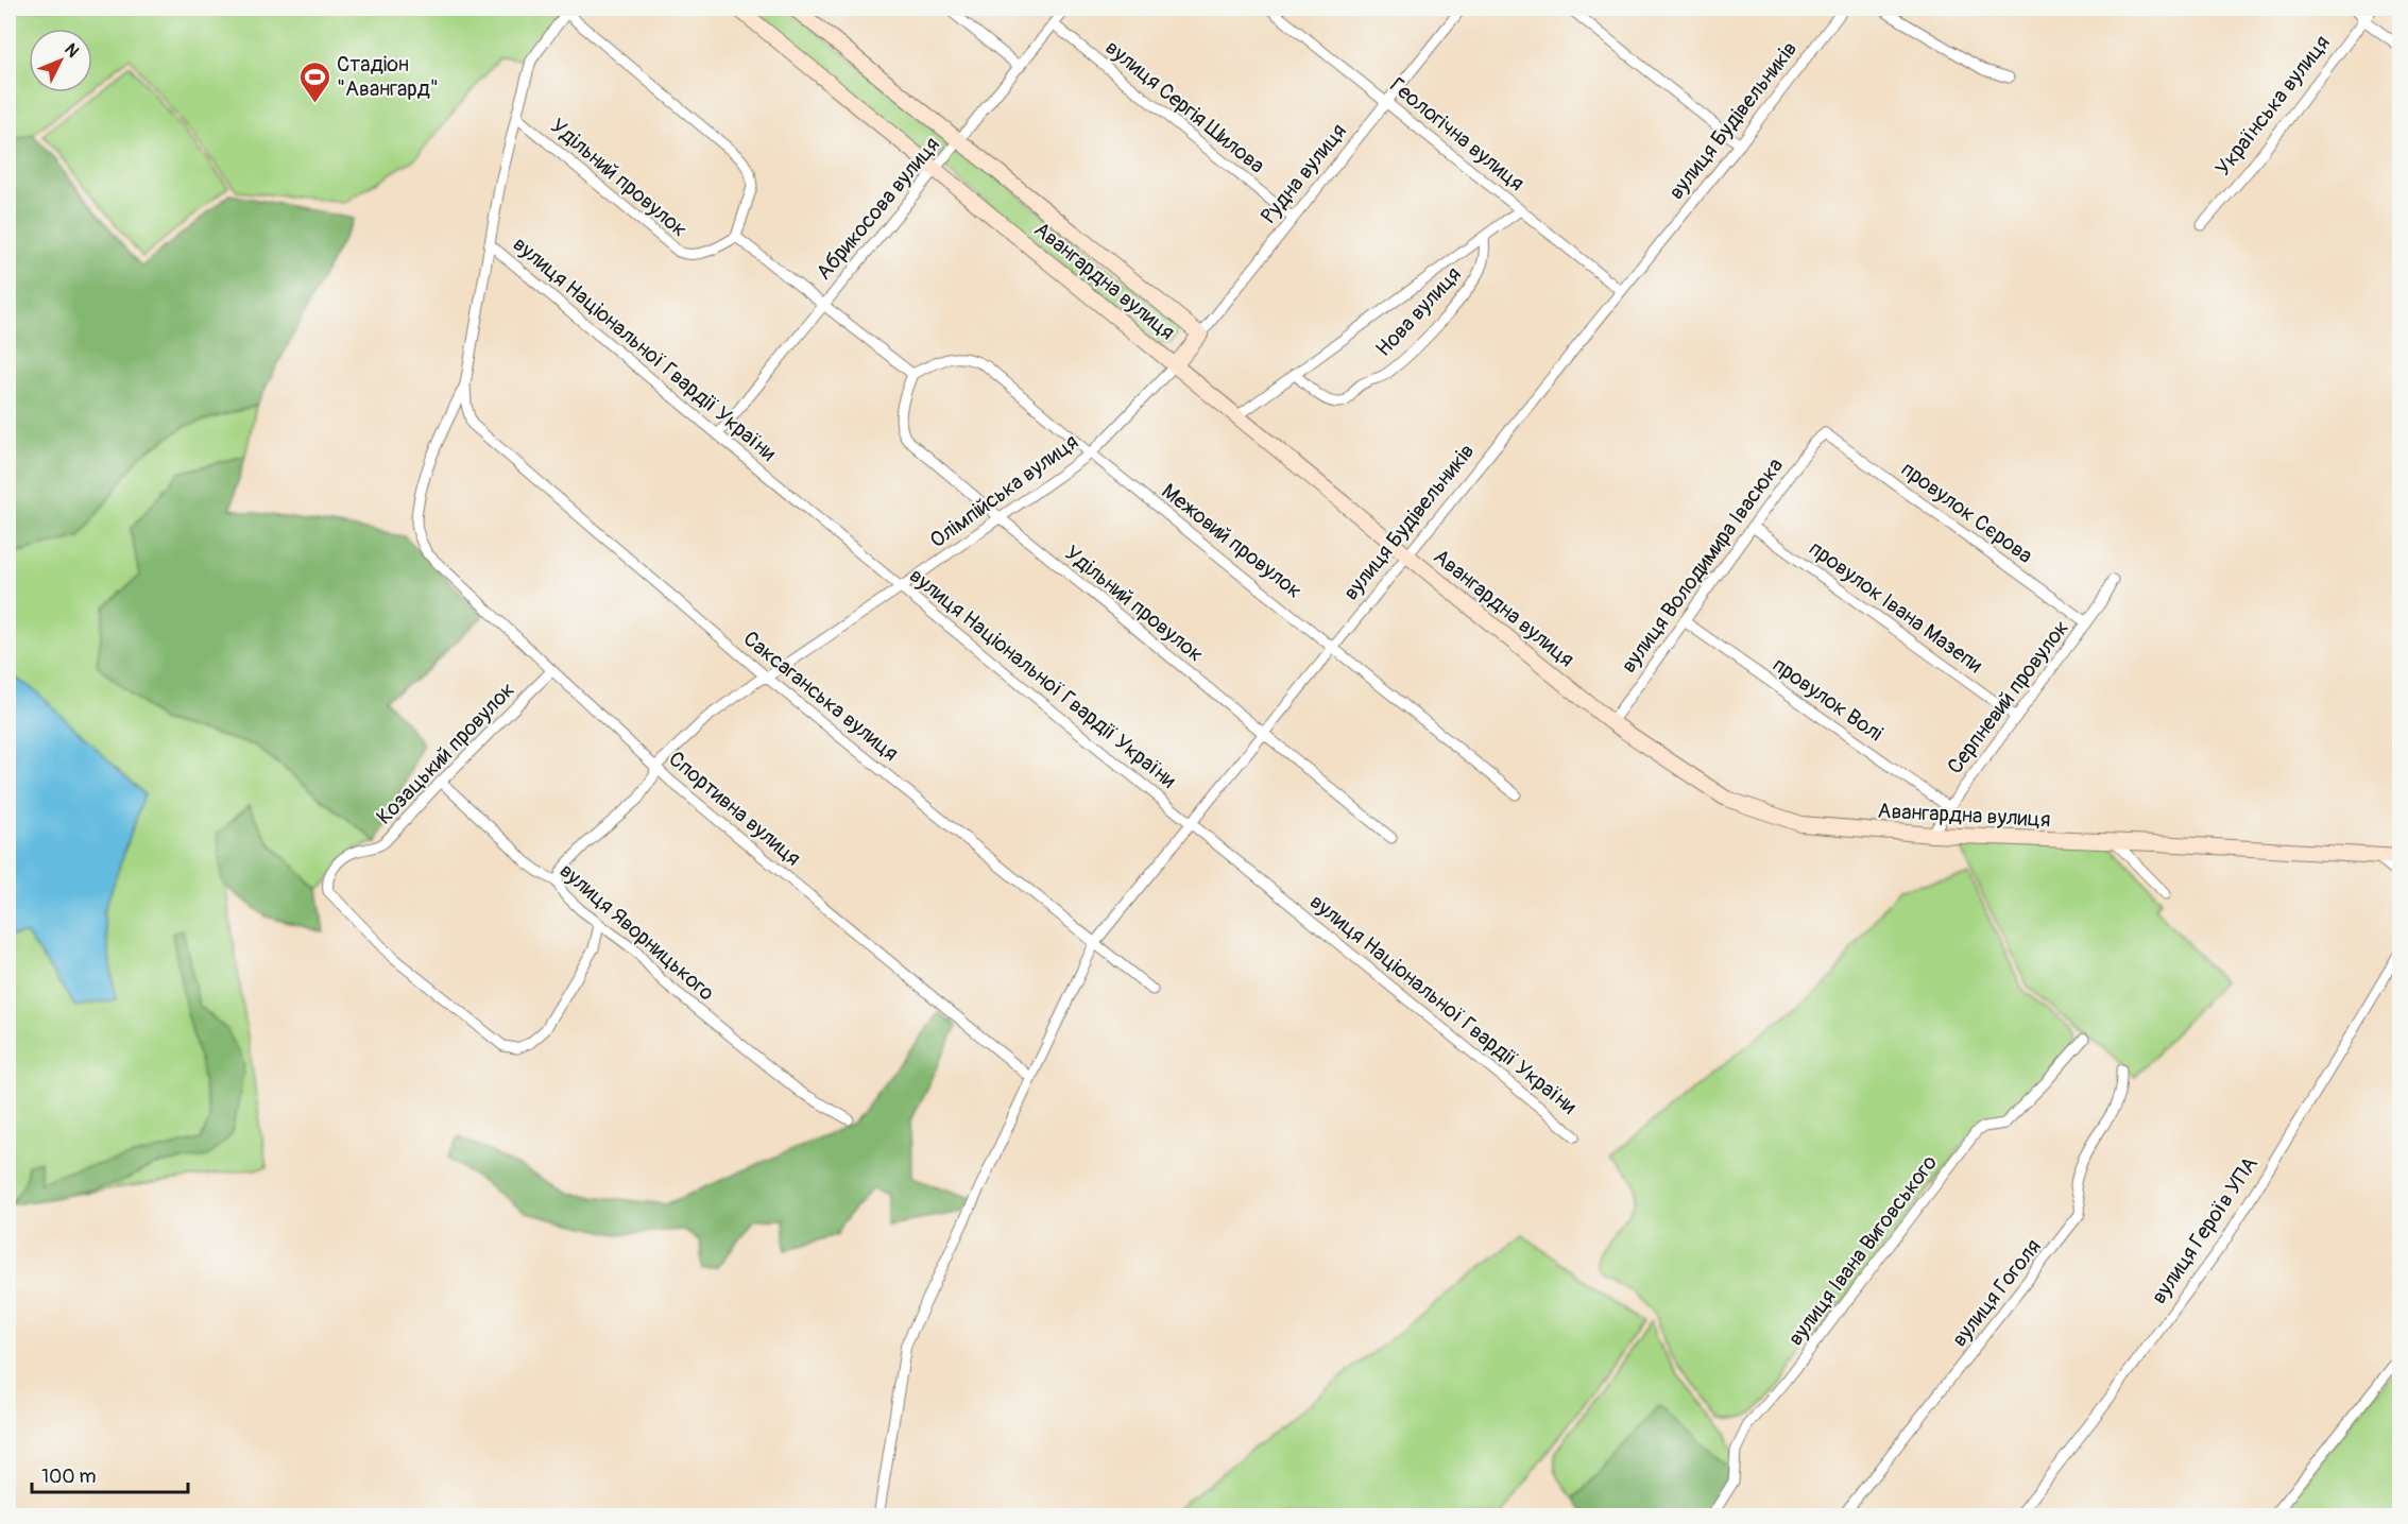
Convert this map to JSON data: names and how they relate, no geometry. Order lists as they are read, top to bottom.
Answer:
{
  "streets": {
    "street": [
      "Українська вулиця",
      "вулиця Сергія Шилова",
      "вулиця Будівельників",
      "Геологічна вулиця",
      "Рудна вулиця",
      "Удільний провулок",
      "Абрикосова вулиця",
      "Авангардна вулиця",
      "Нова вулиця",
      "вулиця Національної Гвардії України",
      "Олімпійська вулиця",
      "провулок Сєрова",
      "Межовий провулок",
      "вулиця Володимира Івасюка",
      "провулок Івана Мазепи",
      "Саксаганська вулиця",
      "Серпневий провулок",
      "провулок Волі",
      "Козацький провулок",
      "Спортивна вулиця",
      "вулиця Яворницького",
      "вулиця Героїв УПА",
      "вулиця Івана Виговського",
      "вулиця Гоголя"
    ]
  },
  "crossings": [
    ["вулиця Сергія Шилова", "Рудна вулиця"],
    ["вулиця Сергія Шилова", "Абрикосова вулиця"],
    ["вулиця Будівельників", "Геологічна вулиця"],
    ["вулиця Будівельників", "Удільний провулок"],
    ["вулиця Будівельників", "Авангардна вулиця"],
    ["вулиця Будівельників", "вулиця Національної Гвардії України"],
    ["вулиця Будівельників", "Межовий провулок"],
    ["вулиця Будівельників", "Саксаганська вулиця"],
    ["вулиця Будівельників", "Спортивна вулиця"],
    ["Геологічна вулиця", "Рудна вулиця"],
    ["Геологічна вулиця", "Нова вулиця"],
    ["Рудна вулиця", "Авангардна вулиця"],
    ["Рудна вулиця", "Олімпійська вулиця"],
    ["Удільний провулок", "Олімпійська вулиця"],
    ["Удільний провулок", "Межовий провулок"],
    ["Абрикосова вулиця", "Авангардна вулиця"],
    ["Абрикосова вулиця", "вулиця Національної Гвардії України"],
    ["Авангардна вулиця", "Нова вулиця"],
    ["Авангардна вулиця", "Олімпійська вулиця"],
    ["Авангардна вулиця", "вулиця Володимира Івасюка"],
    ["Авангардна вулиця", "Серпневий провулок"],
    ["вулиця Національної Гвардії України", "Олімпійська вулиця"],
    ["Олімпійська вулиця", "Межовий провулок"],
    ["Олімпійська вулиця", "Саксаганська вулиця"],
    ["Олімпійська вулиця", "Спортивна вулиця"],
    ["Олімпійська вулиця", "вулиця Яворницького"],
    ["провулок Сєрова", "вулиця Володимира Івасюка"],
    ["провулок Сєрова", "Серпневий провулок"],
    ["вулиця Володимира Івасюка", "провулок Івана Мазепи"],
    ["вулиця Володимира Івасюка", "провулок Волі"],
    ["провулок Івана Мазепи", "Серпневий провулок"],
    ["Саксаганська вулиця", "Спортивна вулиця"],
    ["Серпневий провулок", "провулок Волі"],
    ["Козацький провулок", "Спортивна вулиця"],
    ["Козацький провулок", "вулиця Яворницького"]
  ],
  "places": {
    "sports": ["Стадіон \"Авангард\""]
  },
  "scale_bar": "100 m",
  "north": "top right"
}
